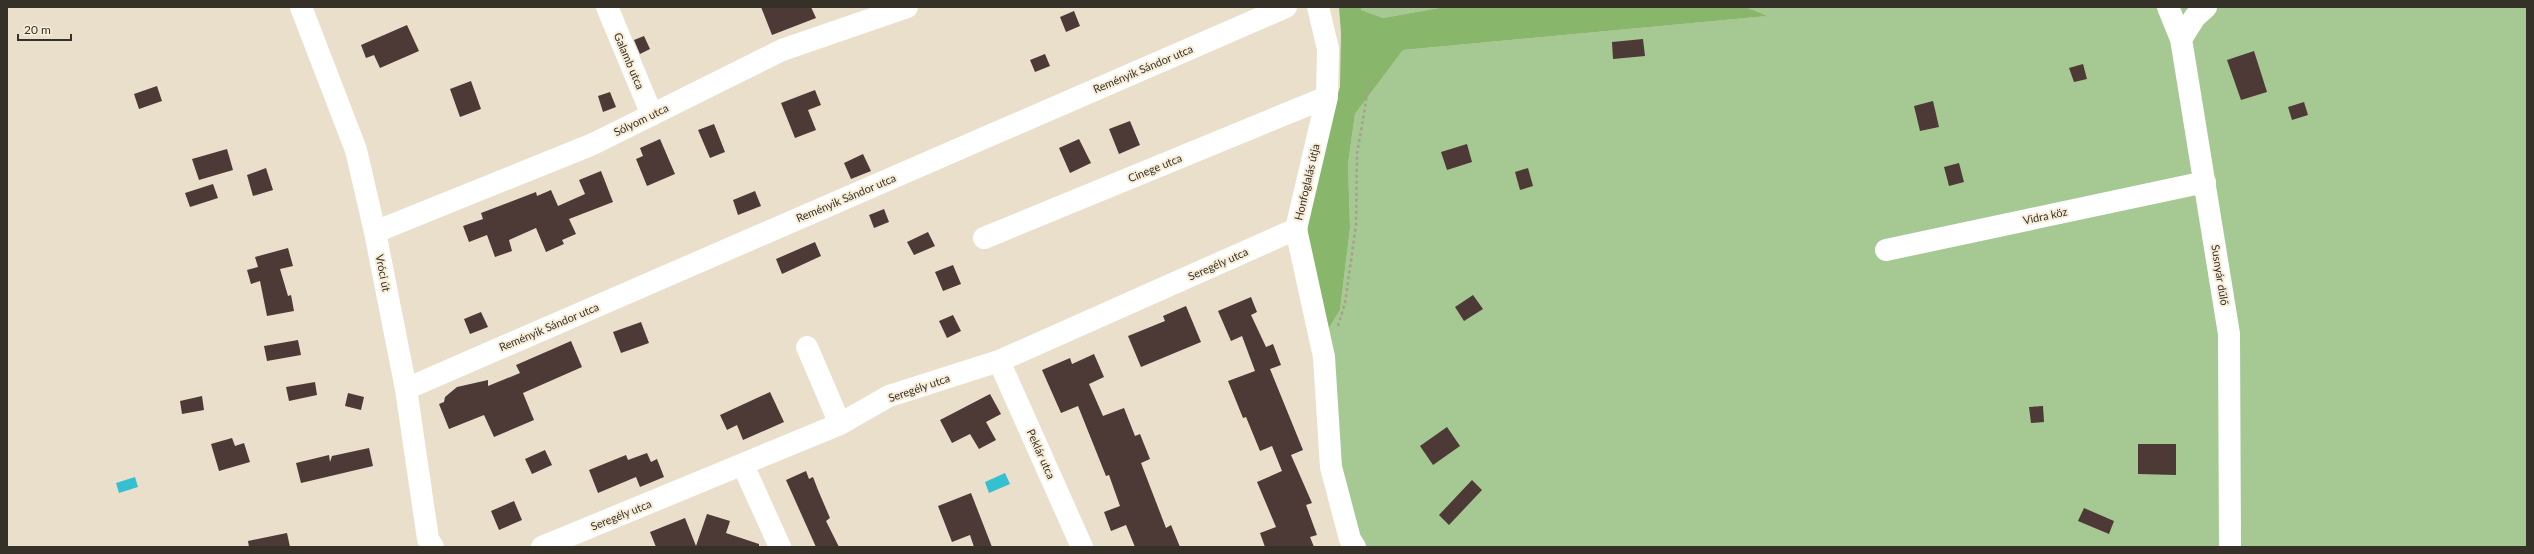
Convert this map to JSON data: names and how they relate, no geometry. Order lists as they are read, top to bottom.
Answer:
{
  "streets": {
    "street": [
      "Galamb utca",
      "Reményik Sándor utca",
      "Sólyom utca",
      "Cinege utca",
      "Honfoglalás útja",
      "Vidra köz",
      "Seregély utca",
      "Vróci út",
      "Susnyár dűlő",
      "Peklár utca"
    ]
  },
  "crossings": [
    ["Galamb utca", "Sólyom utca"],
    ["Reményik Sándor utca", "Vróci út"],
    ["Sólyom utca", "Vróci út"],
    ["Cinege utca", "Honfoglalás útja"],
    ["Honfoglalás útja", "Seregély utca"],
    ["Vidra köz", "Susnyár dűlő"],
    ["Seregély utca", "Peklár utca"]
  ],
  "scale_bar": "20 m"
}
